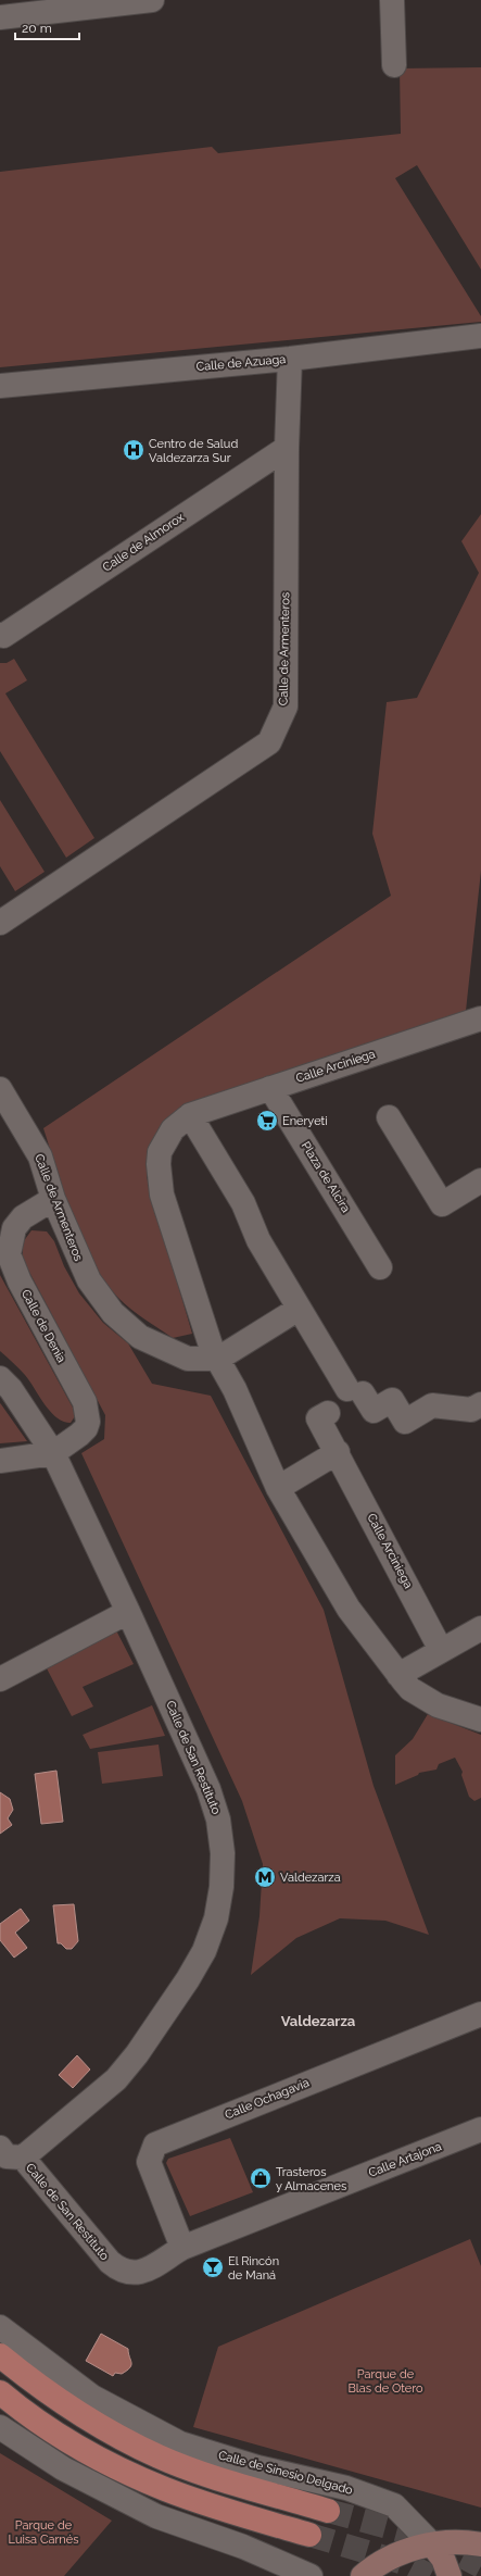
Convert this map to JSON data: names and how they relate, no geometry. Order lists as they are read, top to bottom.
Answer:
{
  "streets": {
    "main road": ["Calle de Sinesio Delgado"],
    "street": [
      "Calle de Azuaga",
      "Calle de Almorox",
      "Calle de Armenteros",
      "Calle Arciniega",
      "Plaza de Alcira",
      "Calle de Denia",
      "Calle de San Restituto",
      "Calle Ochagavia",
      "Calle Artajona"
    ]
  },
  "crossings": [
    ["Calle de Azuaga", "Calle de Armenteros"],
    ["Calle de Almorox", "Calle de Armenteros"],
    ["Calle de Armenteros", "Calle Arciniega"],
    ["Calle de Armenteros", "Calle de Denia"],
    ["Calle Arciniega", "Plaza de Alcira"],
    ["Calle de Denia", "Calle de San Restituto"],
    ["Calle de San Restituto", "Calle Ochagavia"],
    ["Calle de San Restituto", "Calle Artajona"],
    ["Calle Ochagavia", "Calle Artajona"]
  ],
  "districts": ["Valdezarza"],
  "parks": ["Parque de Blas de Otero", "Parque de Luisa Carnés"],
  "places": {
    "hospital": ["Centro de Salud Valdezarza Sur"],
    "supermarket": ["Eneryeti"],
    "metro station": ["Valdezarza"],
    "shop": ["Trasteros y Almacenes"],
    "bar": ["El Rincón de Maná"]
  },
  "scale_bar": "20 m"
}
